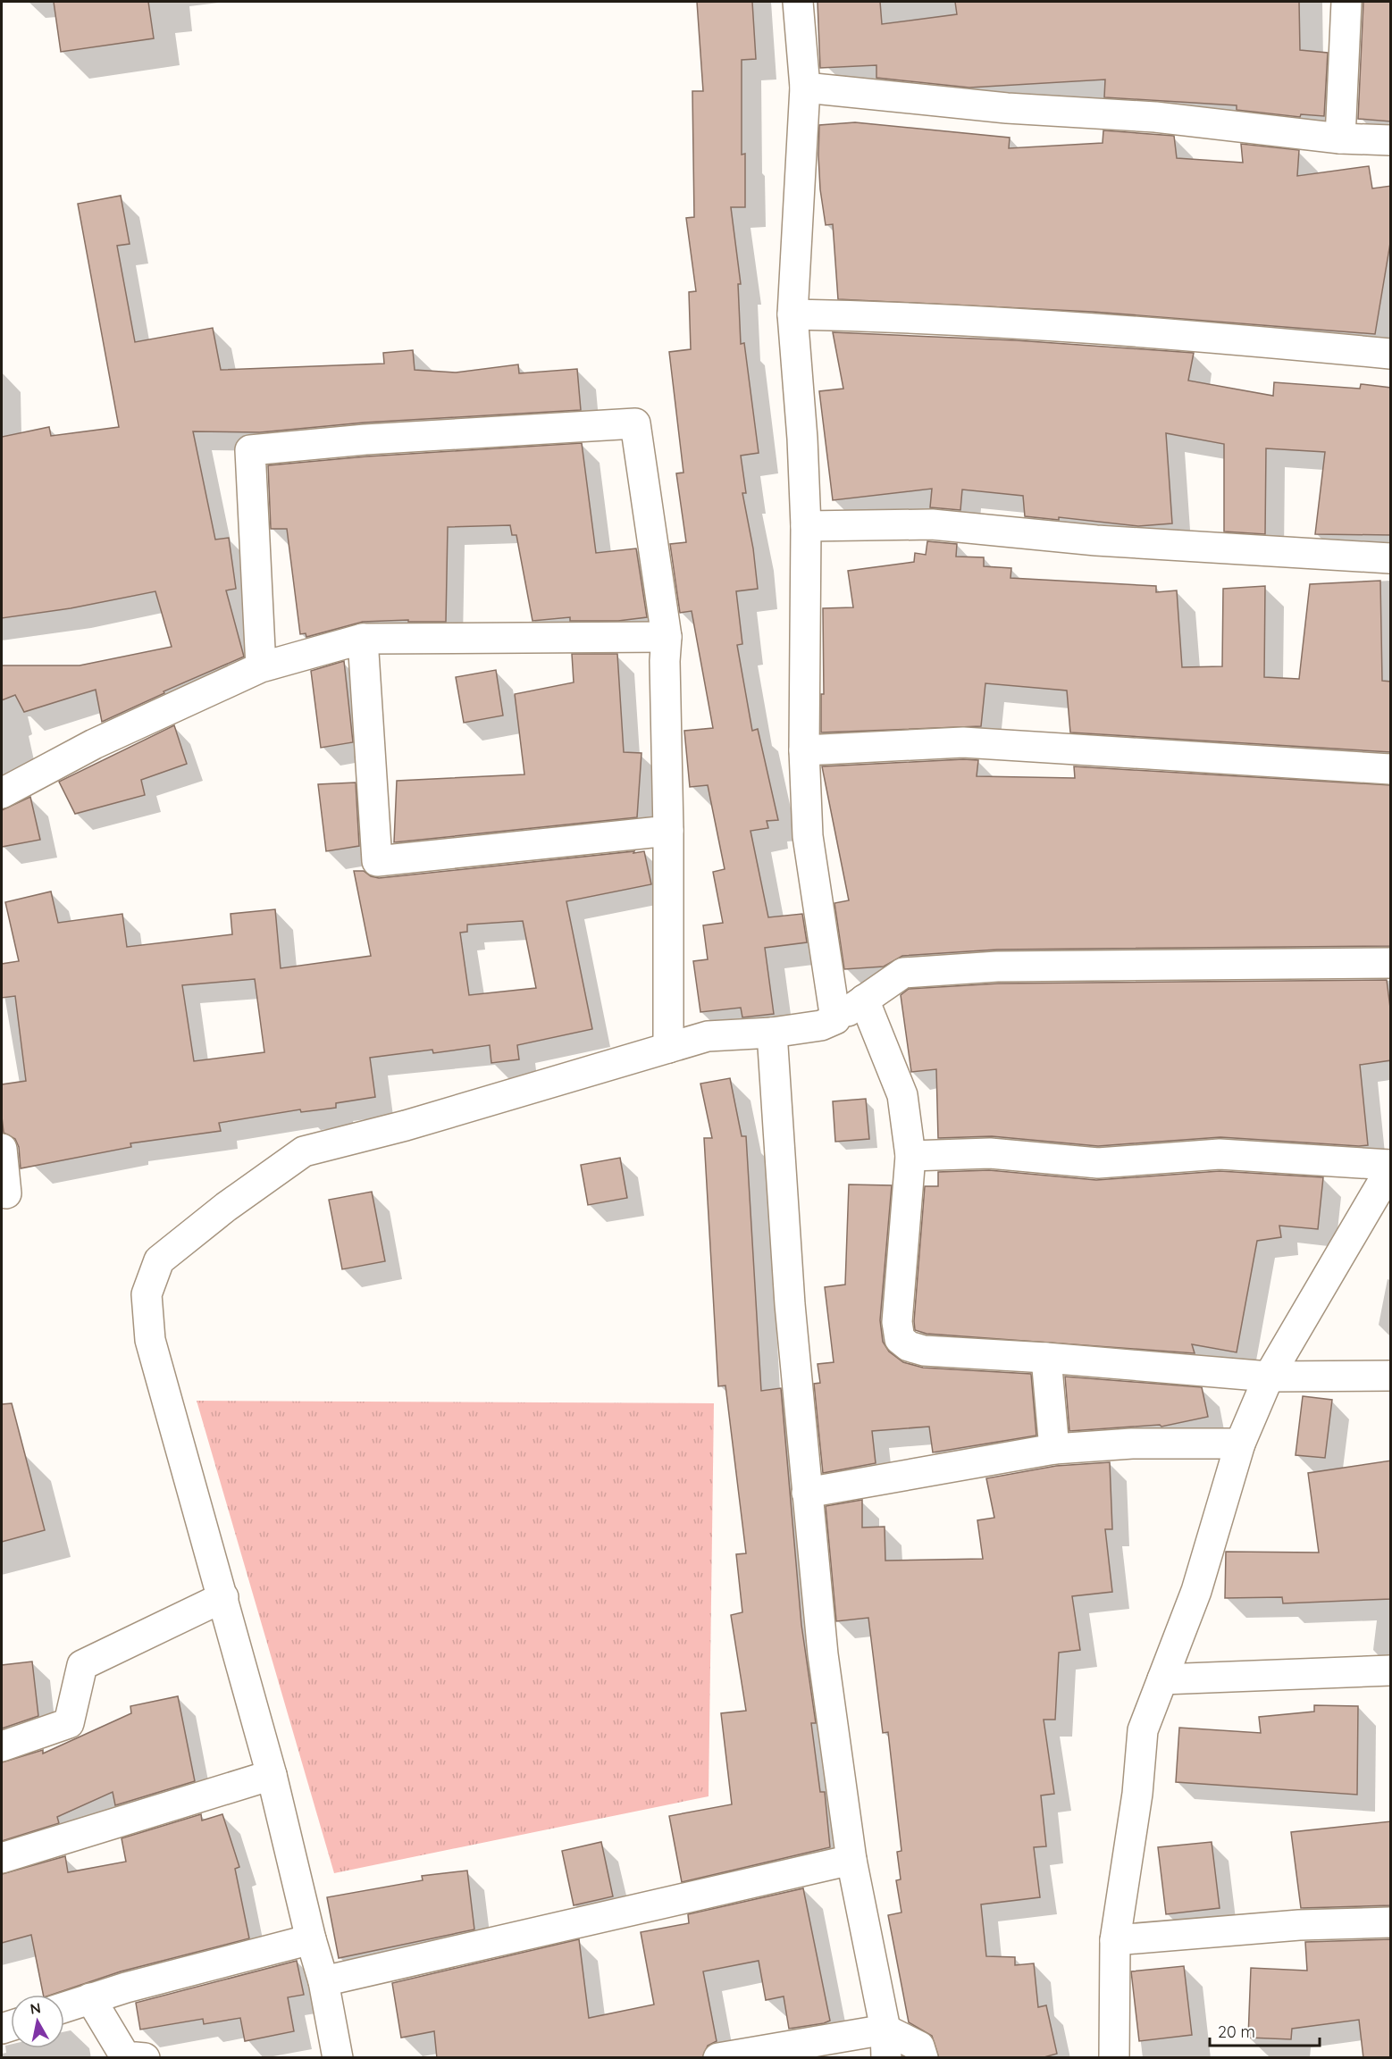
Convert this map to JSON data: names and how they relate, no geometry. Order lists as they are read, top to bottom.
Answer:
{
  "scale_bar": "20 m",
  "north": "top"
}
